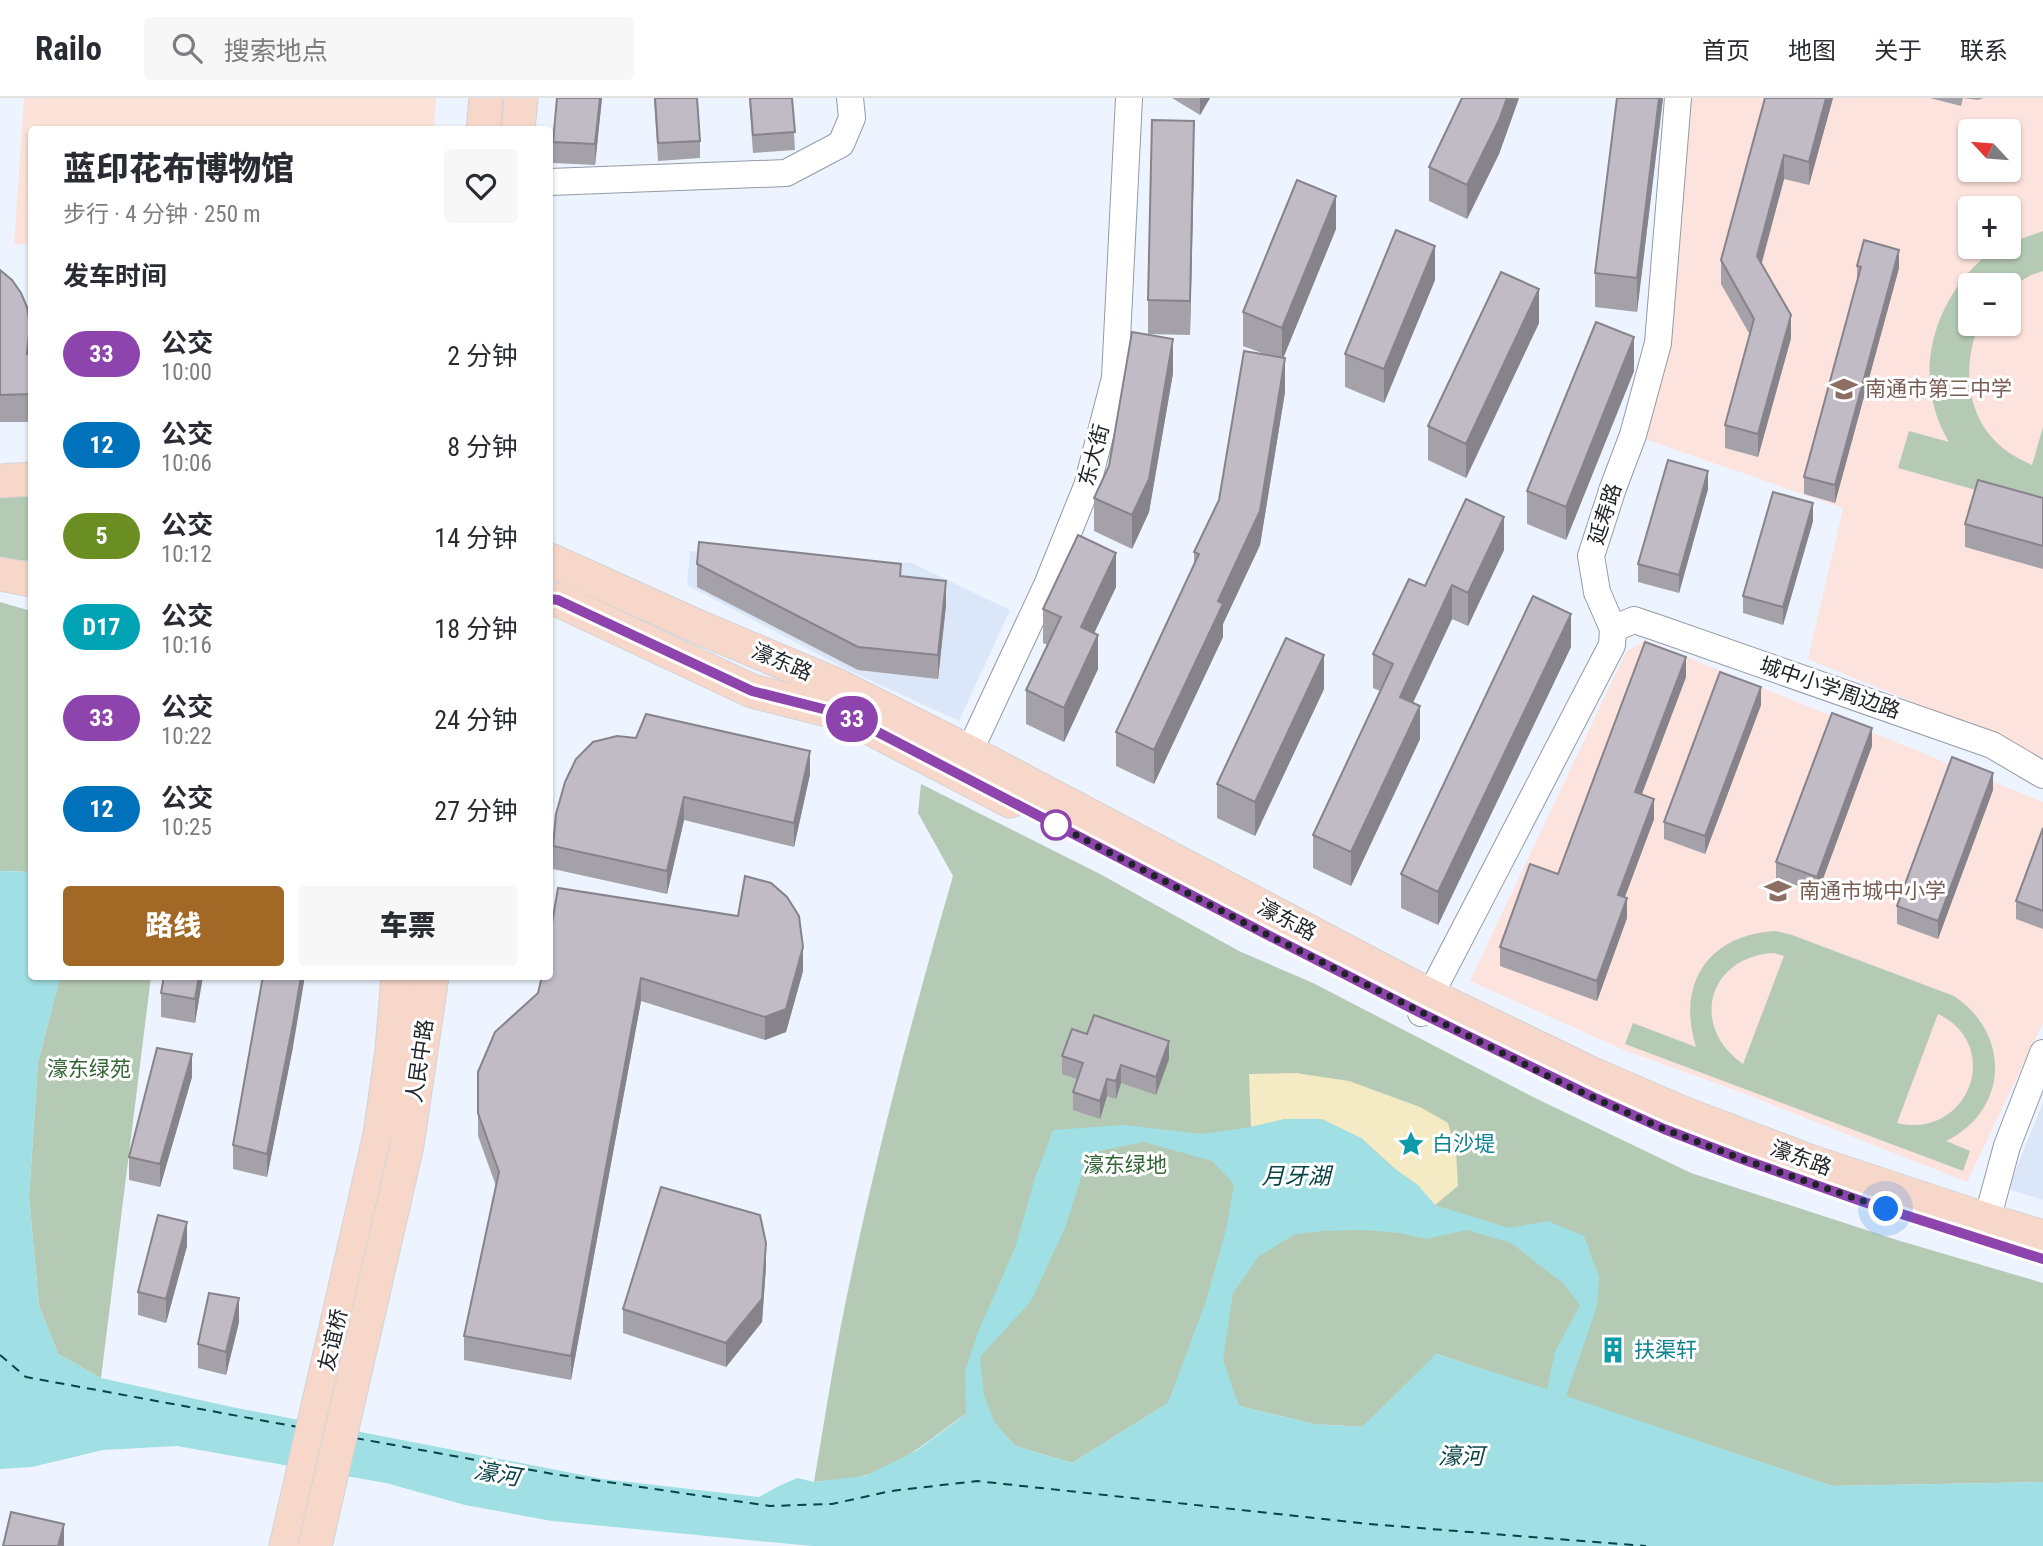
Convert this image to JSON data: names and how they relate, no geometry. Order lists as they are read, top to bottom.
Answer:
{
  "streets": {
    "main road": ["濠东路", "人民中路", "友谊桥"],
    "street": ["东大街", "延寿路", "城中小学周边路"]
  },
  "crossings": [
    ["东大街", "濠东路"],
    ["延寿路", "城中小学周边路"],
    ["人民中路", "友谊桥"]
  ],
  "water": ["月牙湖", "濠河"],
  "parks": ["濠东绿苑", "濠东绿地"],
  "places": {
    "school or university": ["南通市第三中学", "南通市城中小学"],
    "place": ["白沙堤"],
    "building": ["扶渠轩"]
  },
  "lines": ["bus line 33"],
  "north": "top left",
  "page": {
    "header": "Railo",
    "search": "搜索地点",
    "nav": [
      "首页",
      "地图",
      "关于",
      "联系"
    ],
    "on_map": "33",
    "map_buttons": ["+", "−"],
    "heading": [
      ["蓝印花布博物馆", "步行 · 4 分钟 · 250 m"],
      "发车时间"
    ],
    "list": [
      {
        "mark": "33",
        "name": "公交",
        "note": "10:00",
        "value": "2 分钟"
      },
      {
        "mark": "12",
        "name": "公交",
        "note": "10:06",
        "value": "8 分钟"
      },
      {
        "mark": "5",
        "name": "公交",
        "note": "10:12",
        "value": "14 分钟"
      },
      {
        "mark": "D17",
        "name": "公交",
        "note": "10:16",
        "value": "18 分钟"
      },
      {
        "mark": "33",
        "name": "公交",
        "note": "10:22",
        "value": "24 分钟"
      },
      {
        "mark": "12",
        "name": "公交",
        "note": "10:25",
        "value": "27 分钟"
      }
    ],
    "buttons": ["路线", "车票"]
  }
}
